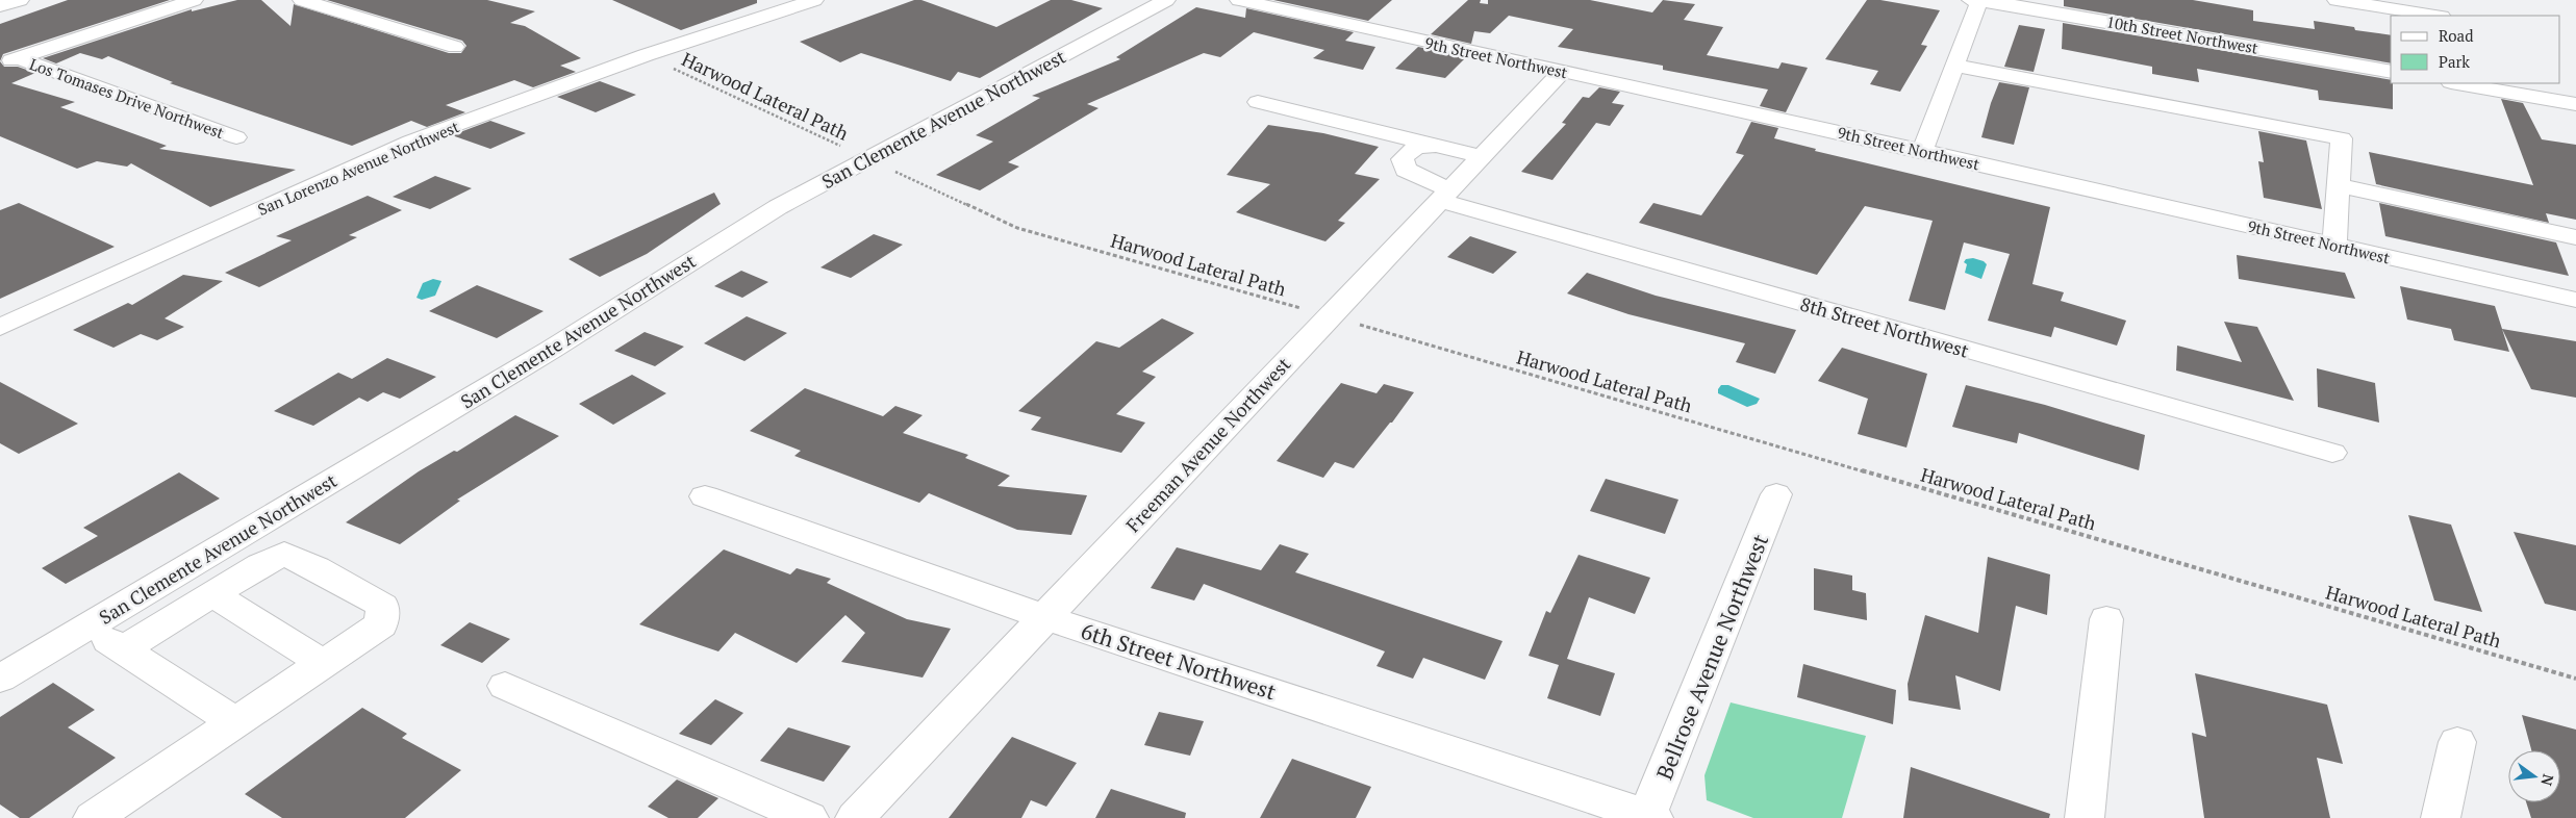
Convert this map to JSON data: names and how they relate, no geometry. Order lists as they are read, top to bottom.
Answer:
{
  "streets": {
    "street": [
      "10th Street Northwest",
      "9th Street Northwest",
      "Los Tomases Drive Northwest",
      "San Clemente Avenue Northwest",
      "San Lorenzo Avenue Northwest",
      "8th Street Northwest",
      "Freeman Avenue Northwest",
      "Bellrose Avenue Northwest",
      "6th Street Northwest"
    ],
    "path": ["Harwood Lateral Path"]
  },
  "crossings": [
    ["9th Street Northwest", "Freeman Avenue Northwest"],
    ["Harwood Lateral Path", "San Clemente Avenue Northwest"],
    ["Harwood Lateral Path", "San Lorenzo Avenue Northwest"],
    ["Harwood Lateral Path", "Freeman Avenue Northwest"],
    ["8th Street Northwest", "Freeman Avenue Northwest"],
    ["Freeman Avenue Northwest", "6th Street Northwest"],
    ["Bellrose Avenue Northwest", "6th Street Northwest"]
  ],
  "legend": ["Road", "Park"],
  "north": "right"
}
